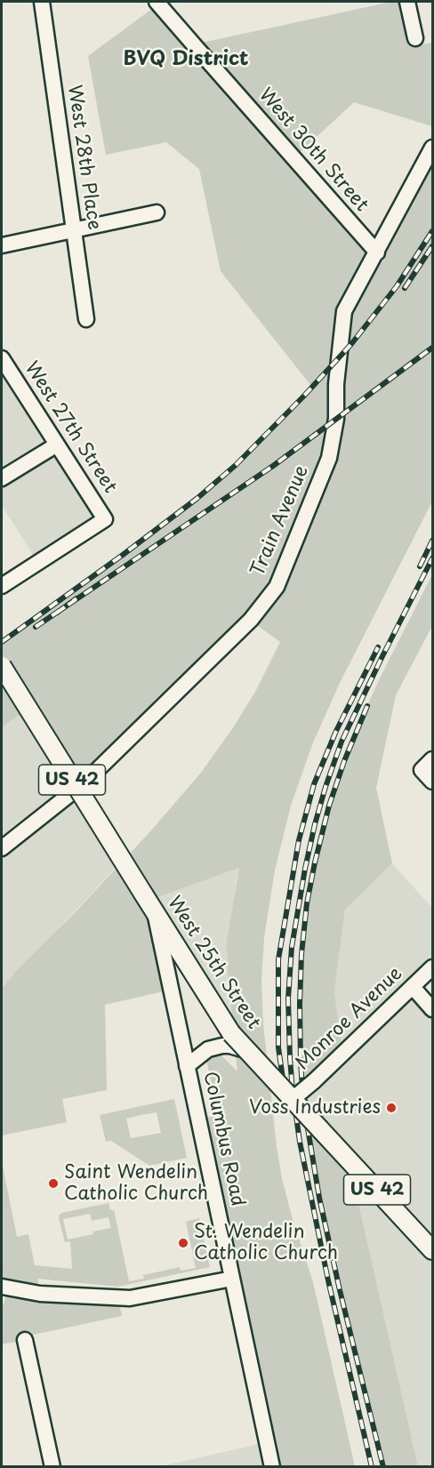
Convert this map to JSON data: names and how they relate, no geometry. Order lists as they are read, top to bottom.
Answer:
{
  "streets": {
    "main road": ["US 42", "West 25th Street"],
    "street": [
      "West 30th Street",
      "West 28th Place",
      "West 27th Street",
      "Train Avenue",
      "Monroe Avenue",
      "Columbus Road"
    ]
  },
  "crossings": [
    ["West 30th Street", "Train Avenue"],
    ["West 25th Street", "Monroe Avenue"],
    ["West 25th Street", "Columbus Road"]
  ],
  "districts": ["BVQ District"],
  "places": ["Voss Industries", "Saint Wendelin Catholic Church", "St. Wendelin Catholic Church"]
}
